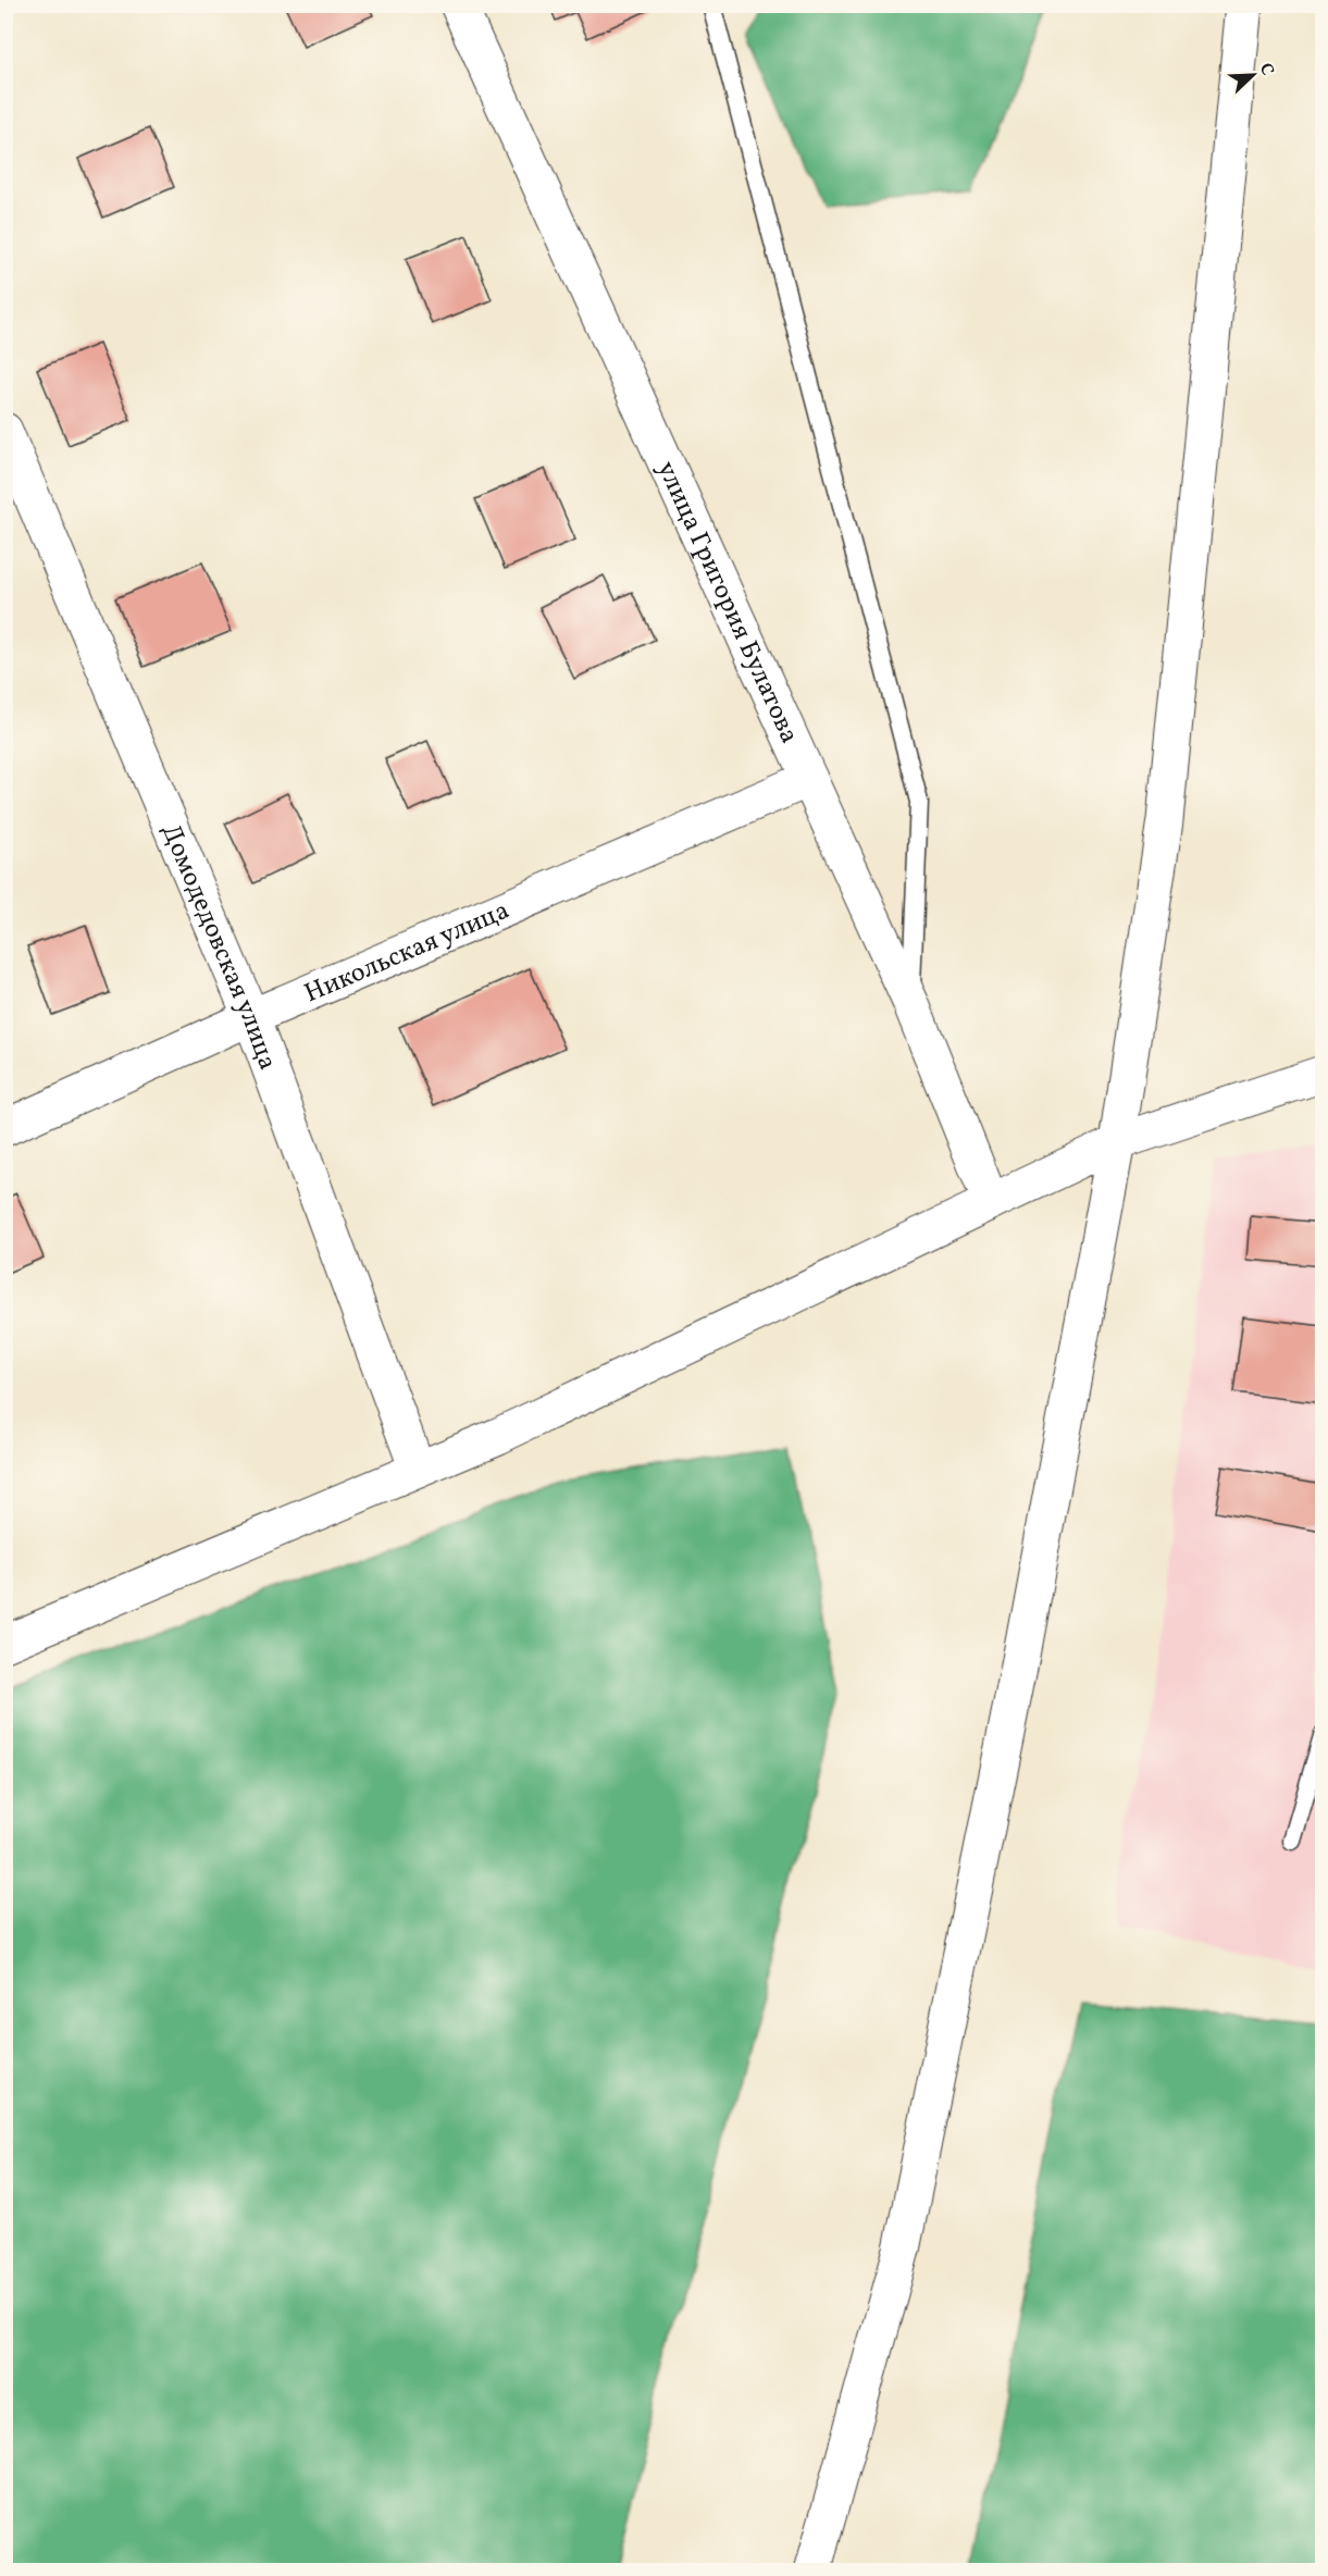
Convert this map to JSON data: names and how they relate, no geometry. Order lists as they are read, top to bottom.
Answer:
{
  "streets": {
    "main road": ["улица Григория Булатова", "Домодедовская улица", "Никольская улица"]
  },
  "crossings": [
    ["улица Григория Булатова", "Никольская улица"],
    ["Домодедовская улица", "Никольская улица"]
  ],
  "north": "top right"
}
